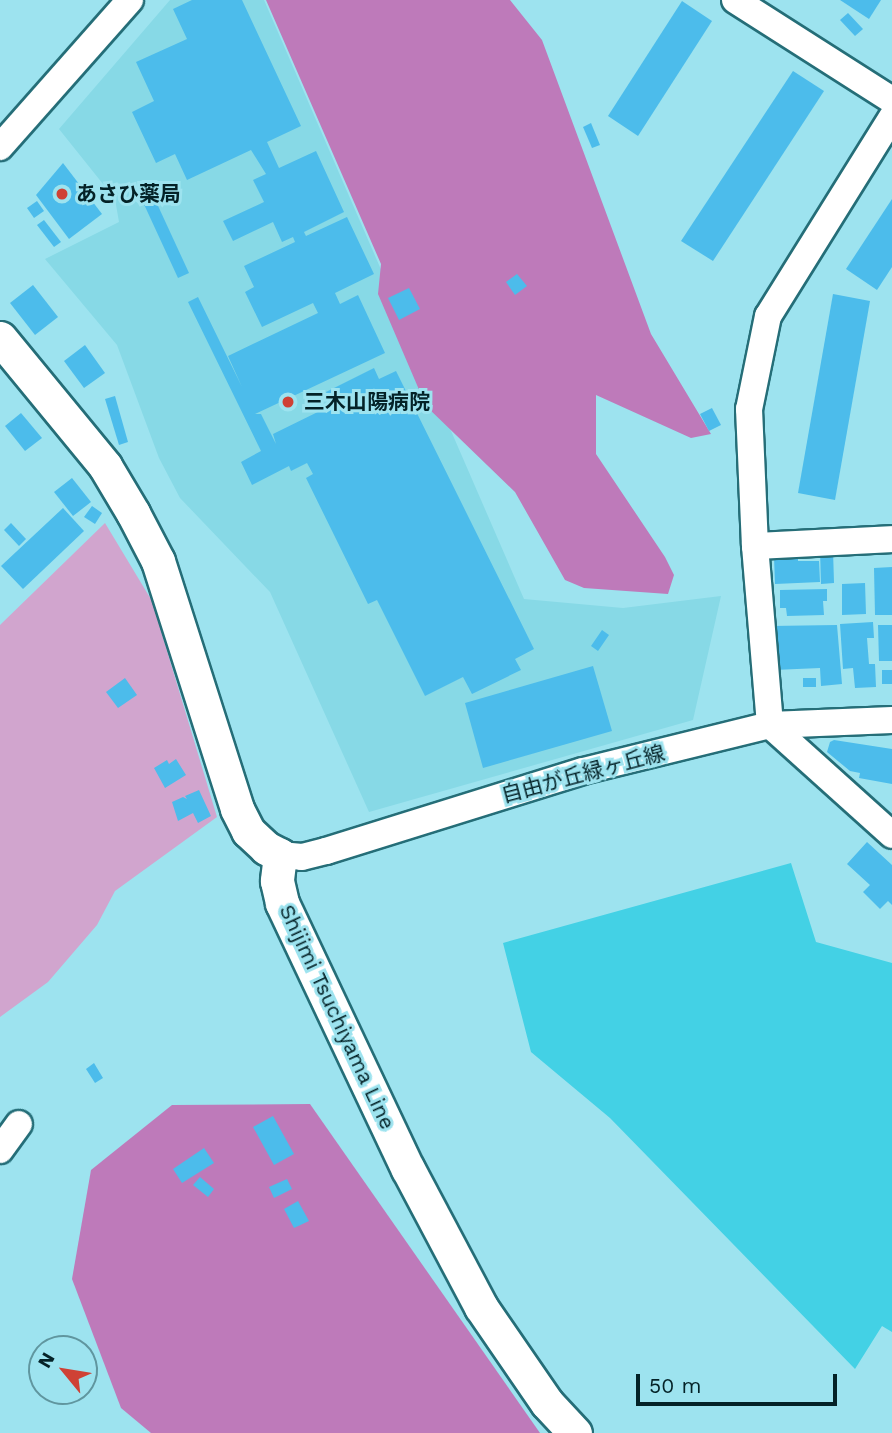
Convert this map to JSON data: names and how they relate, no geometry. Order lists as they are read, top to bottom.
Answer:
{
  "streets": {
    "main road": ["Shijimi Tsuchiyama Line"],
    "street": ["自由が丘緑ヶ丘線"]
  },
  "crossings": [
    ["自由が丘緑ヶ丘線", "Shijimi Tsuchiyama Line"]
  ],
  "places": ["あさひ薬局", "三木山陽病院"],
  "scale_bar": "50 m",
  "north": "top left"
}
